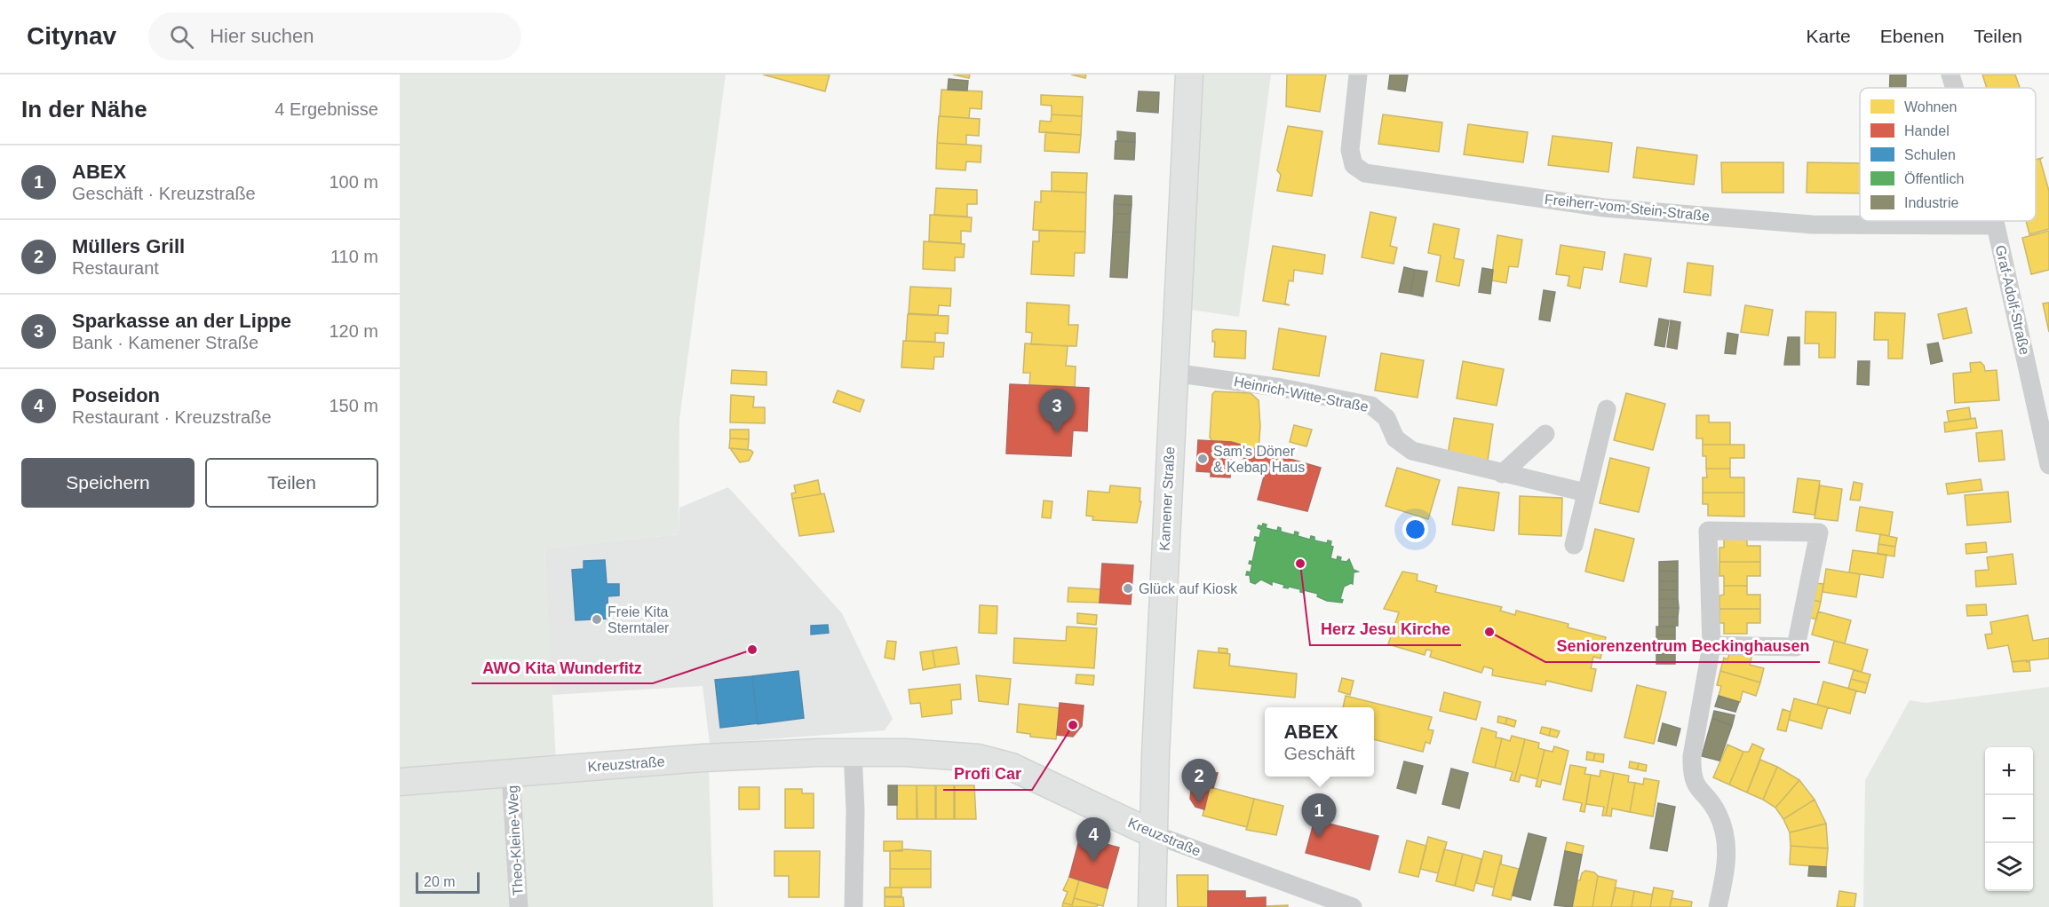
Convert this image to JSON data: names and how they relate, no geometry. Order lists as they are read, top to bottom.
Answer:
{
  "streets": {
    "main road": ["Kamener Straße", "Kreuzstraße"],
    "street": [
      "Freiherr-vom-Stein-Straße",
      "Graf-Adolf-Straße",
      "Heinrich-Witte-Straße",
      "Theo-Kleine-Weg"
    ]
  },
  "crossings": [
    ["Freiherr-vom-Stein-Straße", "Graf-Adolf-Straße"],
    ["Heinrich-Witte-Straße", "Kamener Straße"],
    ["Kamener Straße", "Kreuzstraße"],
    ["Kreuzstraße", "Theo-Kleine-Weg"]
  ],
  "places": [
    "Sam's Döner & Kebap Haus",
    "Herz Jesu Kirche",
    "Glück auf Kiosk",
    "Freie Kita Sterntaler",
    "Seniorenzentrum Beckinghausen",
    "AWO Kita Wunderfitz",
    "Profi Car"
  ],
  "legend": [
    "Wohnen",
    "Handel",
    "Schulen",
    "Öffentlich",
    "Industrie"
  ],
  "scale_bar": "20 m",
  "page": {
    "header": "Citynav",
    "search": "Hier suchen",
    "nav": ["Karte", "Ebenen", "Teilen"],
    "heading": ["In der Nähe", "4 Ergebnisse"],
    "list": [
      {
        "mark": "1",
        "name": "ABEX",
        "note": "Geschäft · Kreuzstraße",
        "value": "100 m"
      },
      {
        "mark": "2",
        "name": "Müllers Grill",
        "note": "Restaurant",
        "value": "110 m"
      },
      {
        "mark": "3",
        "name": "Sparkasse an der Lippe",
        "note": "Bank · Kamener Straße",
        "value": "120 m"
      },
      {
        "mark": "4",
        "name": "Poseidon",
        "note": "Restaurant · Kreuzstraße",
        "value": "150 m"
      }
    ],
    "pins": [
      "3",
      "2",
      "1",
      "4"
    ],
    "buttons": ["Speichern", "Teilen"],
    "popup": ["ABEX", "Geschäft"],
    "map_buttons": ["+", "−"],
    "scale": "20 m"
  }
}
